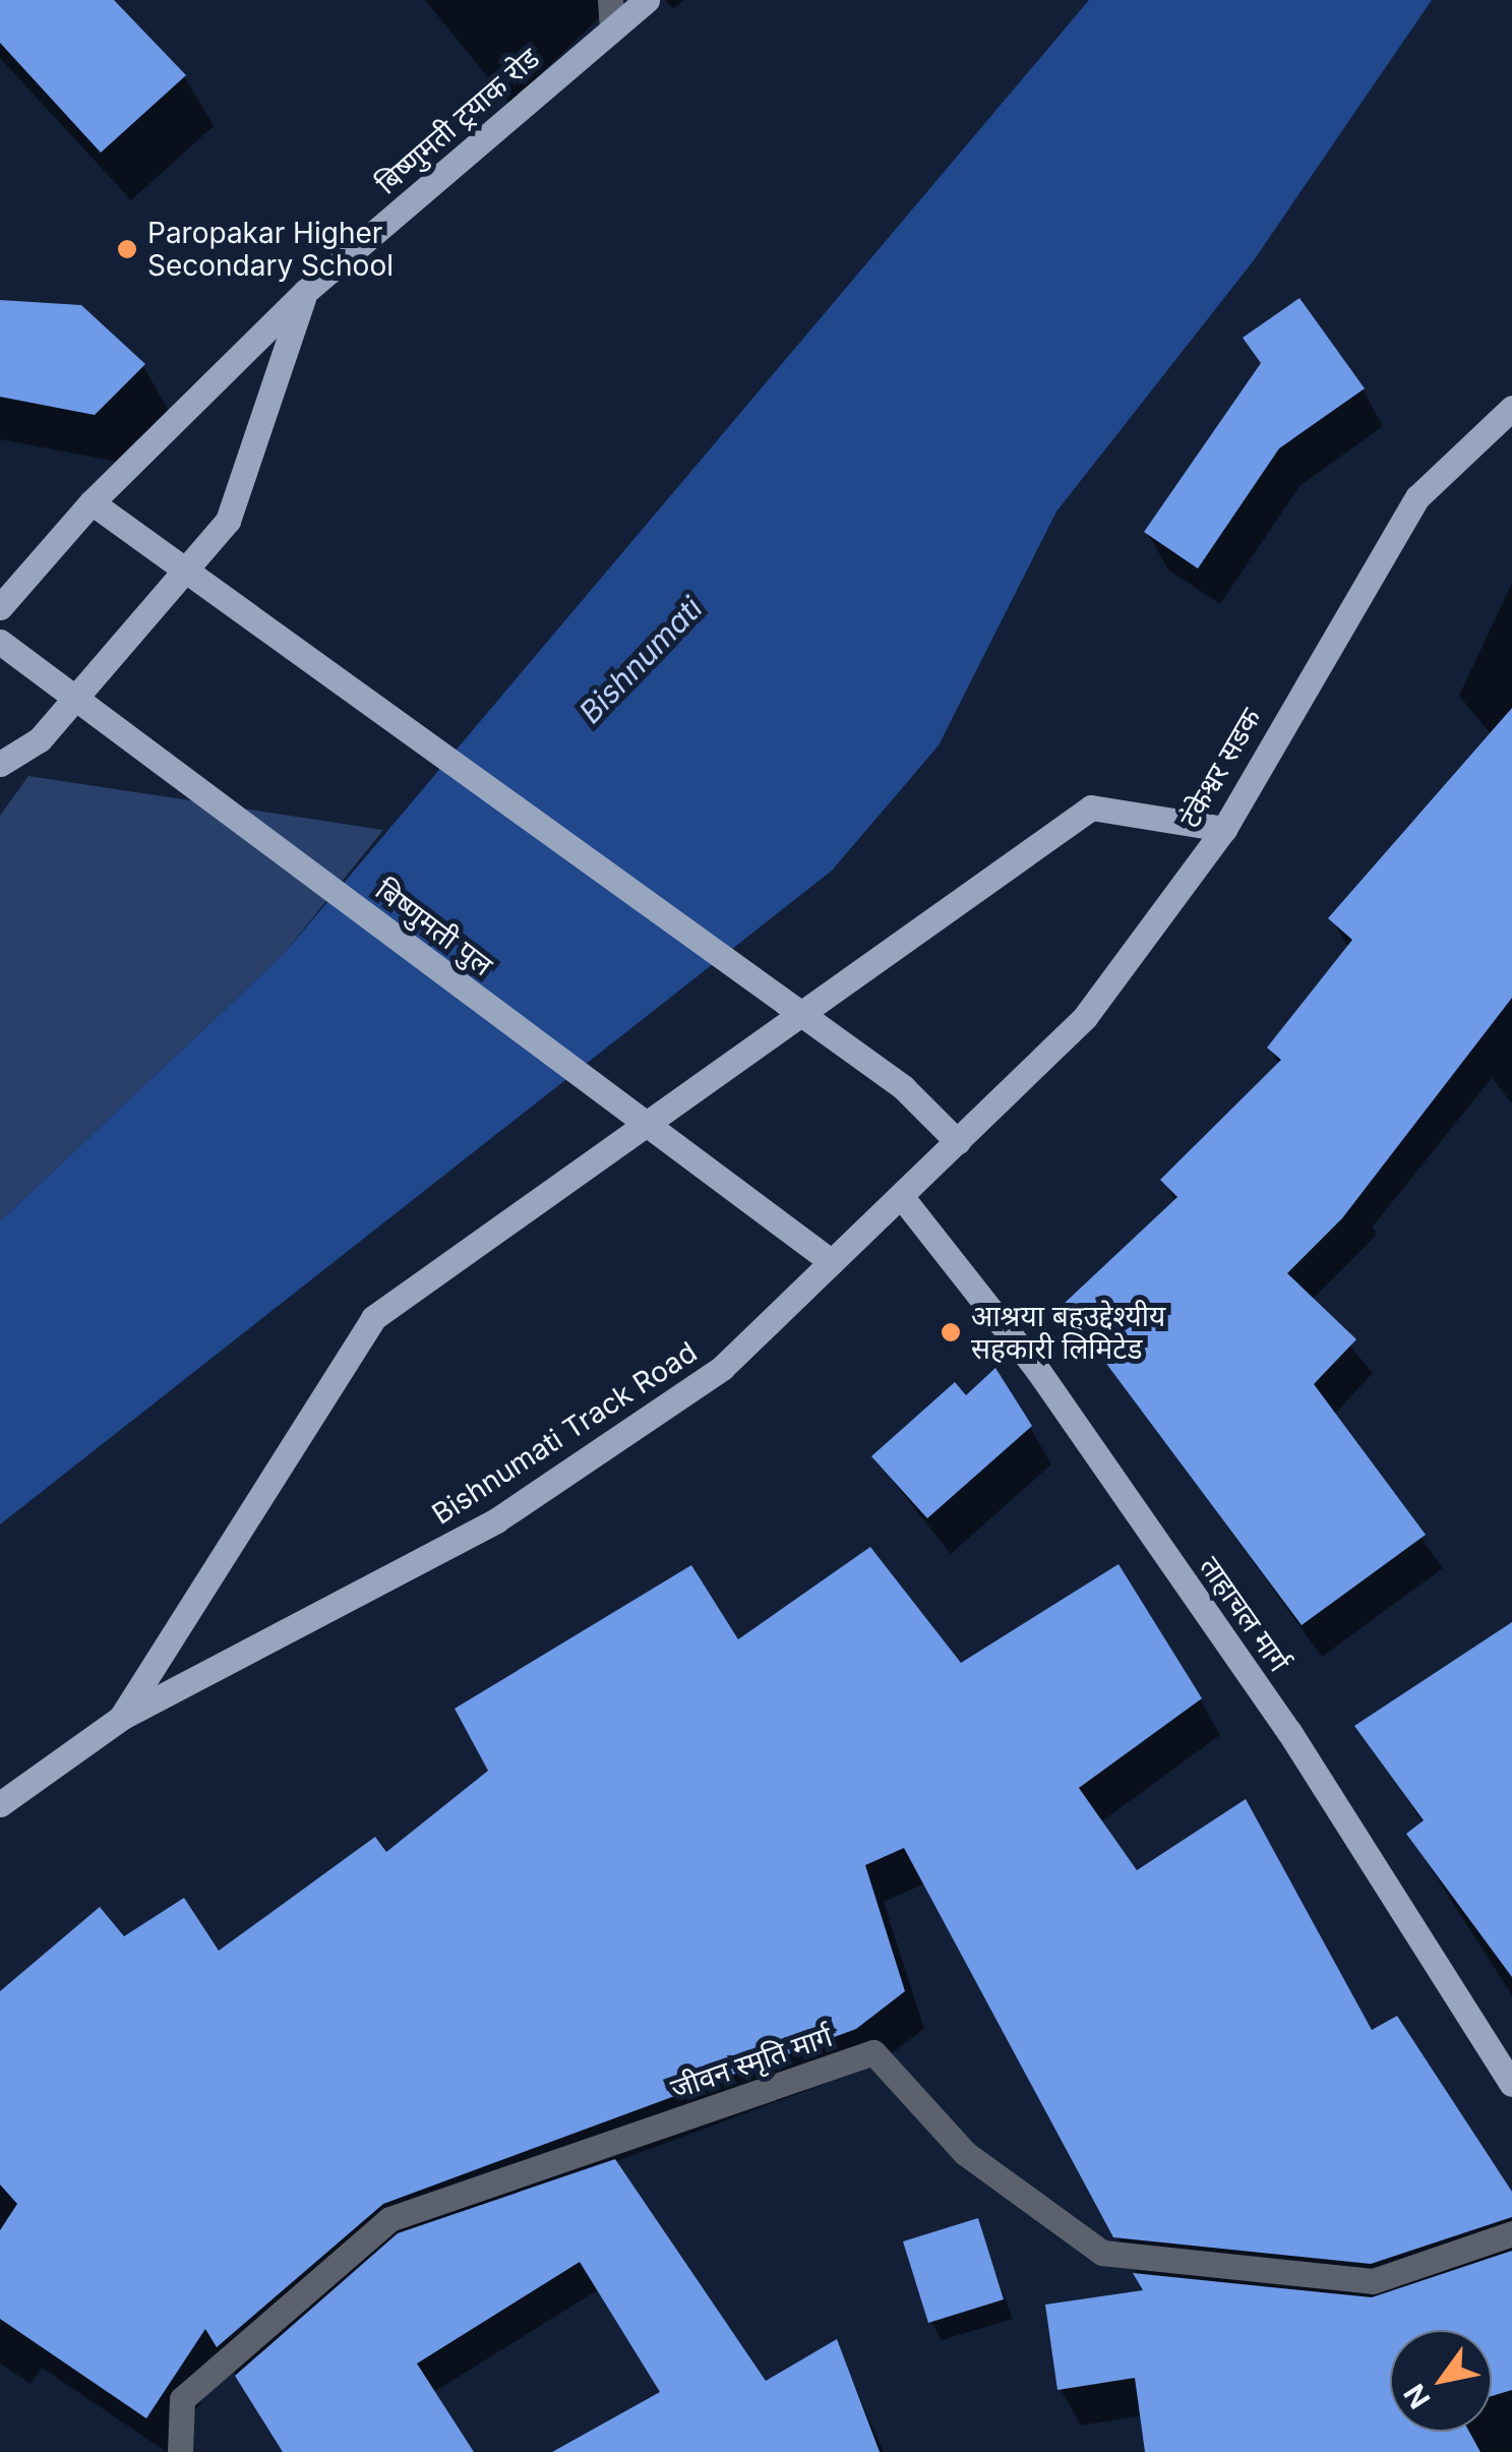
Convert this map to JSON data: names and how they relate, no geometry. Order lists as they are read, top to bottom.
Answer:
{
  "streets": {
    "main road": [
      "बिष्णुमती ट्रयाक रोड",
      "टंकेश्वर सडक",
      "बिष्णुमती पुल",
      "Bishnumati Track Road",
      "ताहाचल मार्ग"
    ],
    "street": ["जीवन स्मृति मार्ग"]
  },
  "crossings": [
    ["टंकेश्वर सडक", "Bishnumati Track Road"],
    ["बिष्णुमती पुल", "Bishnumati Track Road"],
    ["Bishnumati Track Road", "ताहाचल मार्ग"]
  ],
  "water": ["Bishnumati"],
  "places": ["Paropakar Higher Secondary School", "आश्रया बहुउद्देश्यीय सहकारी लिमिटेड"],
  "north": "bottom left"
}
